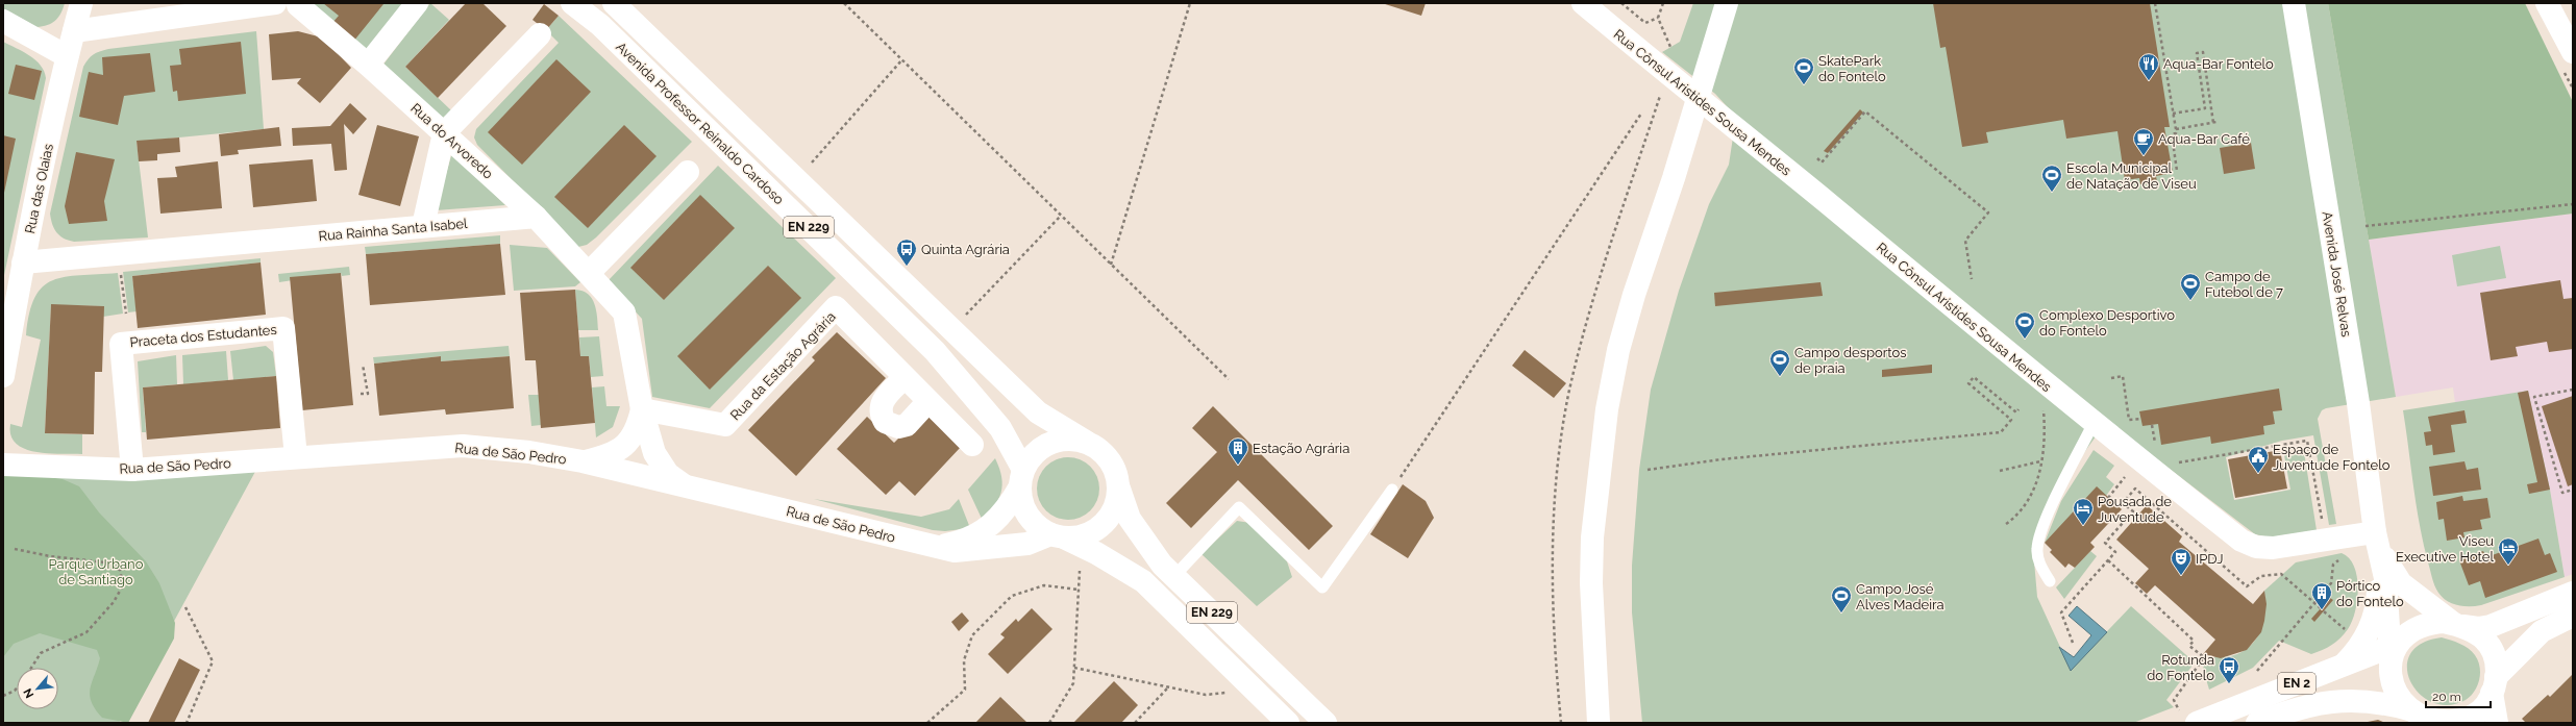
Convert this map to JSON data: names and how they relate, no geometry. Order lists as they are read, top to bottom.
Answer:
{
  "streets": {
    "street": [
      "Rua Cônsul Aristides Sousa Mendes",
      "Avenida Professor Reinaldo Cardoso",
      "Rua do Arvoredo",
      "Rua das Olaias",
      "EN 229",
      "Rua Rainha Santa Isabel",
      "Avenida José Relvas",
      "Praceta dos Estudantes",
      "Rua da Estação Agrária",
      "Rua de São Pedro",
      "EN 2"
    ]
  },
  "crossings": [
    ["Rua Cônsul Aristides Sousa Mendes", "Avenida José Relvas"],
    ["Avenida Professor Reinaldo Cardoso", "EN 229"],
    ["Avenida Professor Reinaldo Cardoso", "Rua de São Pedro"],
    ["Rua do Arvoredo", "Rua Rainha Santa Isabel"],
    ["Rua das Olaias", "Rua Rainha Santa Isabel"],
    ["EN 229", "Rua de São Pedro"],
    ["Avenida José Relvas", "EN 2"],
    ["Praceta dos Estudantes", "Rua de São Pedro"]
  ],
  "parks": ["Parque Urbano de Santiago"],
  "places": {
    "restaurant": ["Aqua-Bar Fontelo"],
    "sports": [
      "SkatePark do Fontelo",
      "Escola Municipal de Natação de Viseu",
      "Campo de Futebol de 7",
      "Complexo Desportivo do Fontelo",
      "Campo desportos de praia",
      "Campo José Alves Madeira"
    ],
    "cafe": ["Aqua-Bar Café"],
    "bus stop": ["Quinta Agrária", "Rotunda do Fontelo"],
    "building": ["Estação Agrária", "Pórtico do Fontelo"],
    "public building": ["Espaço de Juventude Fontelo"],
    "hotel": ["Pousada de Juventude", "Viseu Executive Hotel"],
    "theatre": ["IPDJ"]
  },
  "scale_bar": "20 m",
  "north": "bottom left"
}
